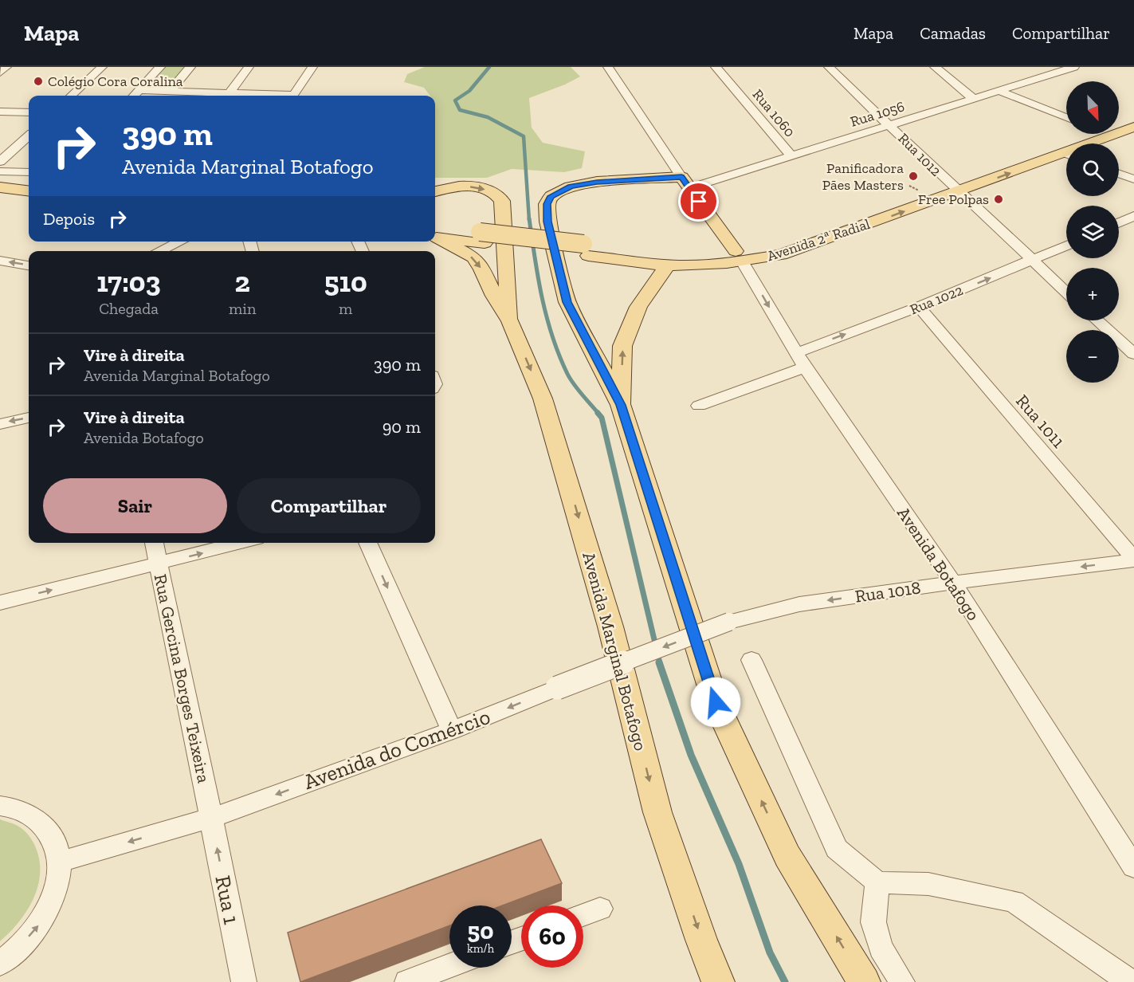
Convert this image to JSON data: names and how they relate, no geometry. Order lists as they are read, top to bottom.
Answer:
{
  "streets": {
    "main road": ["Avenida 2ª Radial", "Avenida Botafogo", "Avenida Marginal Botafogo"],
    "street": [
      "Rua 1060",
      "Rua 1056",
      "Rua 1012",
      "Rua 1022",
      "Rua 1011",
      "Rua 1018",
      "Rua Gercina Borges Teixeira",
      "Avenida do Comércio",
      "Rua 1"
    ]
  },
  "crossings": [
    ["Rua 1060", "Rua 1056"],
    ["Rua 1056", "Rua 1012"],
    ["Rua 1056", "Avenida Botafogo"],
    ["Rua 1012", "Avenida 2ª Radial"],
    ["Rua 1012", "Rua 1022"],
    ["Avenida 2ª Radial", "Avenida Botafogo"],
    ["Rua 1022", "Rua 1011"],
    ["Rua 1022", "Avenida Botafogo"],
    ["Rua 1011", "Rua 1018"],
    ["Avenida Botafogo", "Rua 1018"],
    ["Rua 1018", "Avenida do Comércio"],
    ["Rua Gercina Borges Teixeira", "Avenida do Comércio"],
    ["Rua Gercina Borges Teixeira", "Rua 1"],
    ["Avenida do Comércio", "Rua 1"]
  ],
  "one_way": [
    "Rua 1022",
    "Rua 1018",
    "Avenida do Comércio",
    "Rua 1"
  ],
  "places": ["Colégio Cora Coralina", "Panificadora Pães Masters", "Free Polpas"],
  "north": "bottom right",
  "page": {
    "header": "Mapa",
    "nav": ["Mapa", "Camadas", "Compartilhar"],
    "map_buttons": ["+", "−"],
    "turn": ["390 m", "Avenida Marginal Botafogo"],
    "then": "Depois",
    "eta": [
      "17:03",
      "Chegada",
      "2",
      "min",
      "510",
      "m"
    ],
    "list": [
      {
        "name": "Vire à direita",
        "note": "Avenida Marginal Botafogo",
        "value": "390 m"
      },
      {
        "name": "Vire à direita",
        "note": "Avenida Botafogo",
        "value": "90 m"
      }
    ],
    "buttons": ["Sair", "Compartilhar"],
    "speed": "50 km/h",
    "limit": "60"
  }
}
